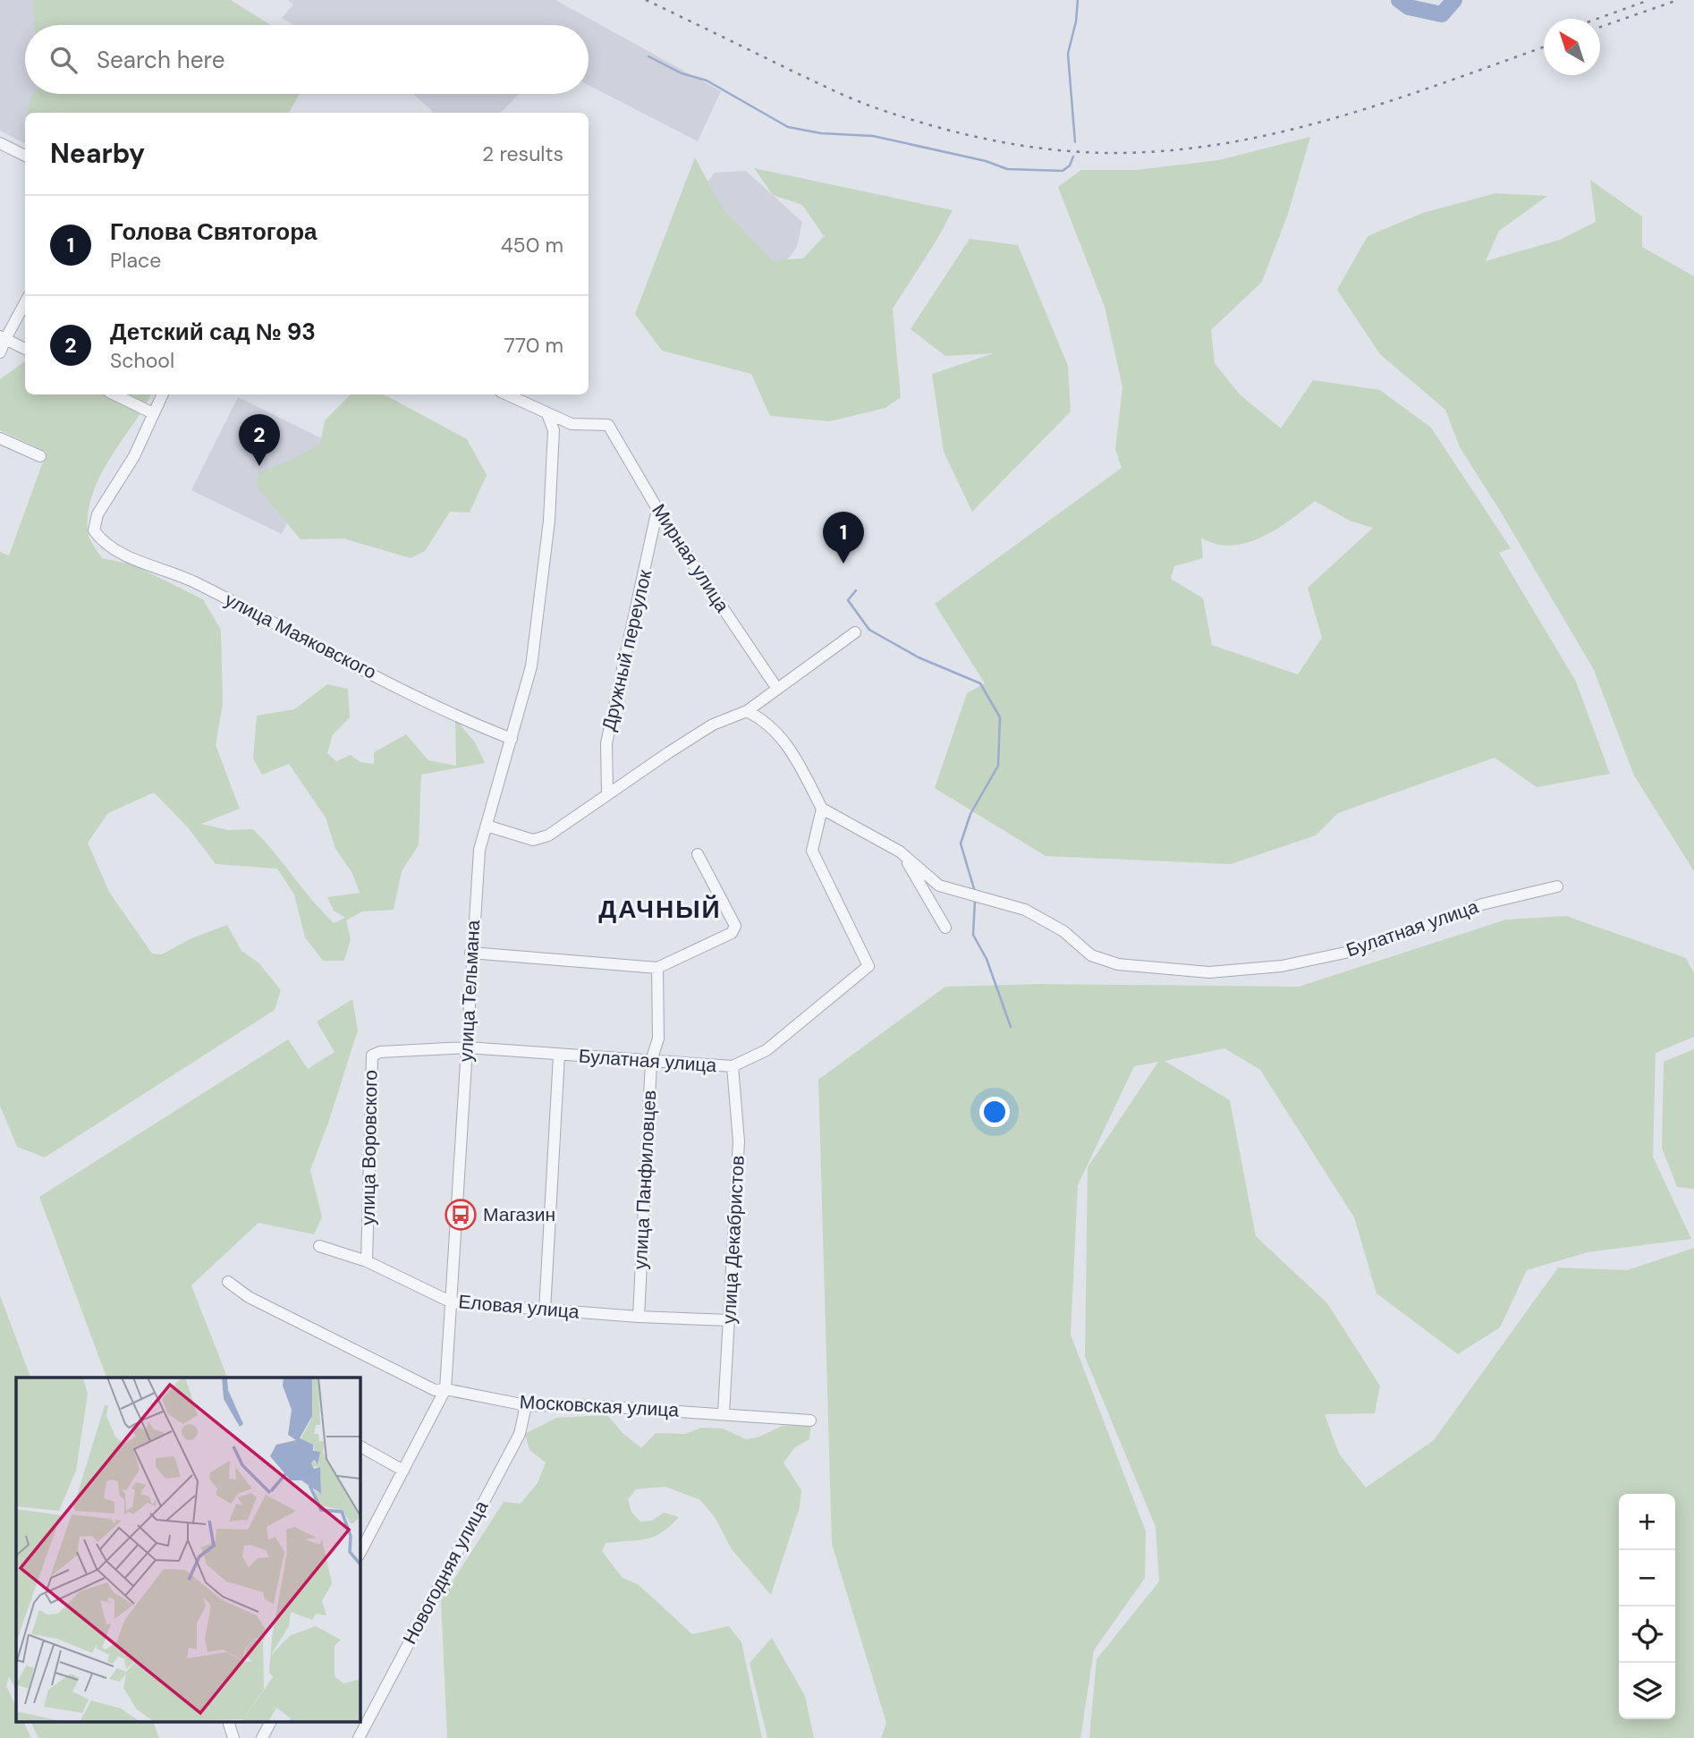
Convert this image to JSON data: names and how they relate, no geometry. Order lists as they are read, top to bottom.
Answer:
{
  "streets": {
    "street": [
      "Мирная улица",
      "улица Маяковского",
      "Дружный переулок",
      "Булатная улица",
      "улица Тельмана",
      "улица Воровского",
      "улица Панфиловцев",
      "улица Декабристов",
      "Еловая улица",
      "Московская улица",
      "Новогодняя улица"
    ]
  },
  "crossings": [
    ["Мирная улица", "Дружный переулок"],
    ["Мирная улица", "улица Тельмана"],
    ["улица Маяковского", "улица Тельмана"],
    ["Булатная улица", "улица Тельмана"],
    ["Булатная улица", "улица Воровского"],
    ["Булатная улица", "улица Панфиловцев"],
    ["Булатная улица", "улица Декабристов"],
    ["улица Тельмана", "улица Воровского"],
    ["улица Тельмана", "Еловая улица"],
    ["улица Тельмана", "Московская улица"],
    ["улица Воровского", "Еловая улица"],
    ["улица Панфиловцев", "Еловая улица"],
    ["улица Декабристов", "Еловая улица"],
    ["улица Декабристов", "Московская улица"],
    ["Московская улица", "Новогодняя улица"]
  ],
  "districts": ["ДАЧНЫЙ"],
  "places": {
    "bus stop": ["Магазин"]
  },
  "north": "top left",
  "page": {
    "search": "Search here",
    "heading": ["Nearby", "2 results"],
    "list": [
      {
        "mark": "1",
        "name": "Голова Святогора",
        "note": "Place",
        "value": "450 m"
      },
      {
        "mark": "2",
        "name": "Детский сад № 93",
        "note": "School",
        "value": "770 m"
      }
    ],
    "pins": ["2", "1"],
    "map_buttons": ["+", "−"]
  }
}
